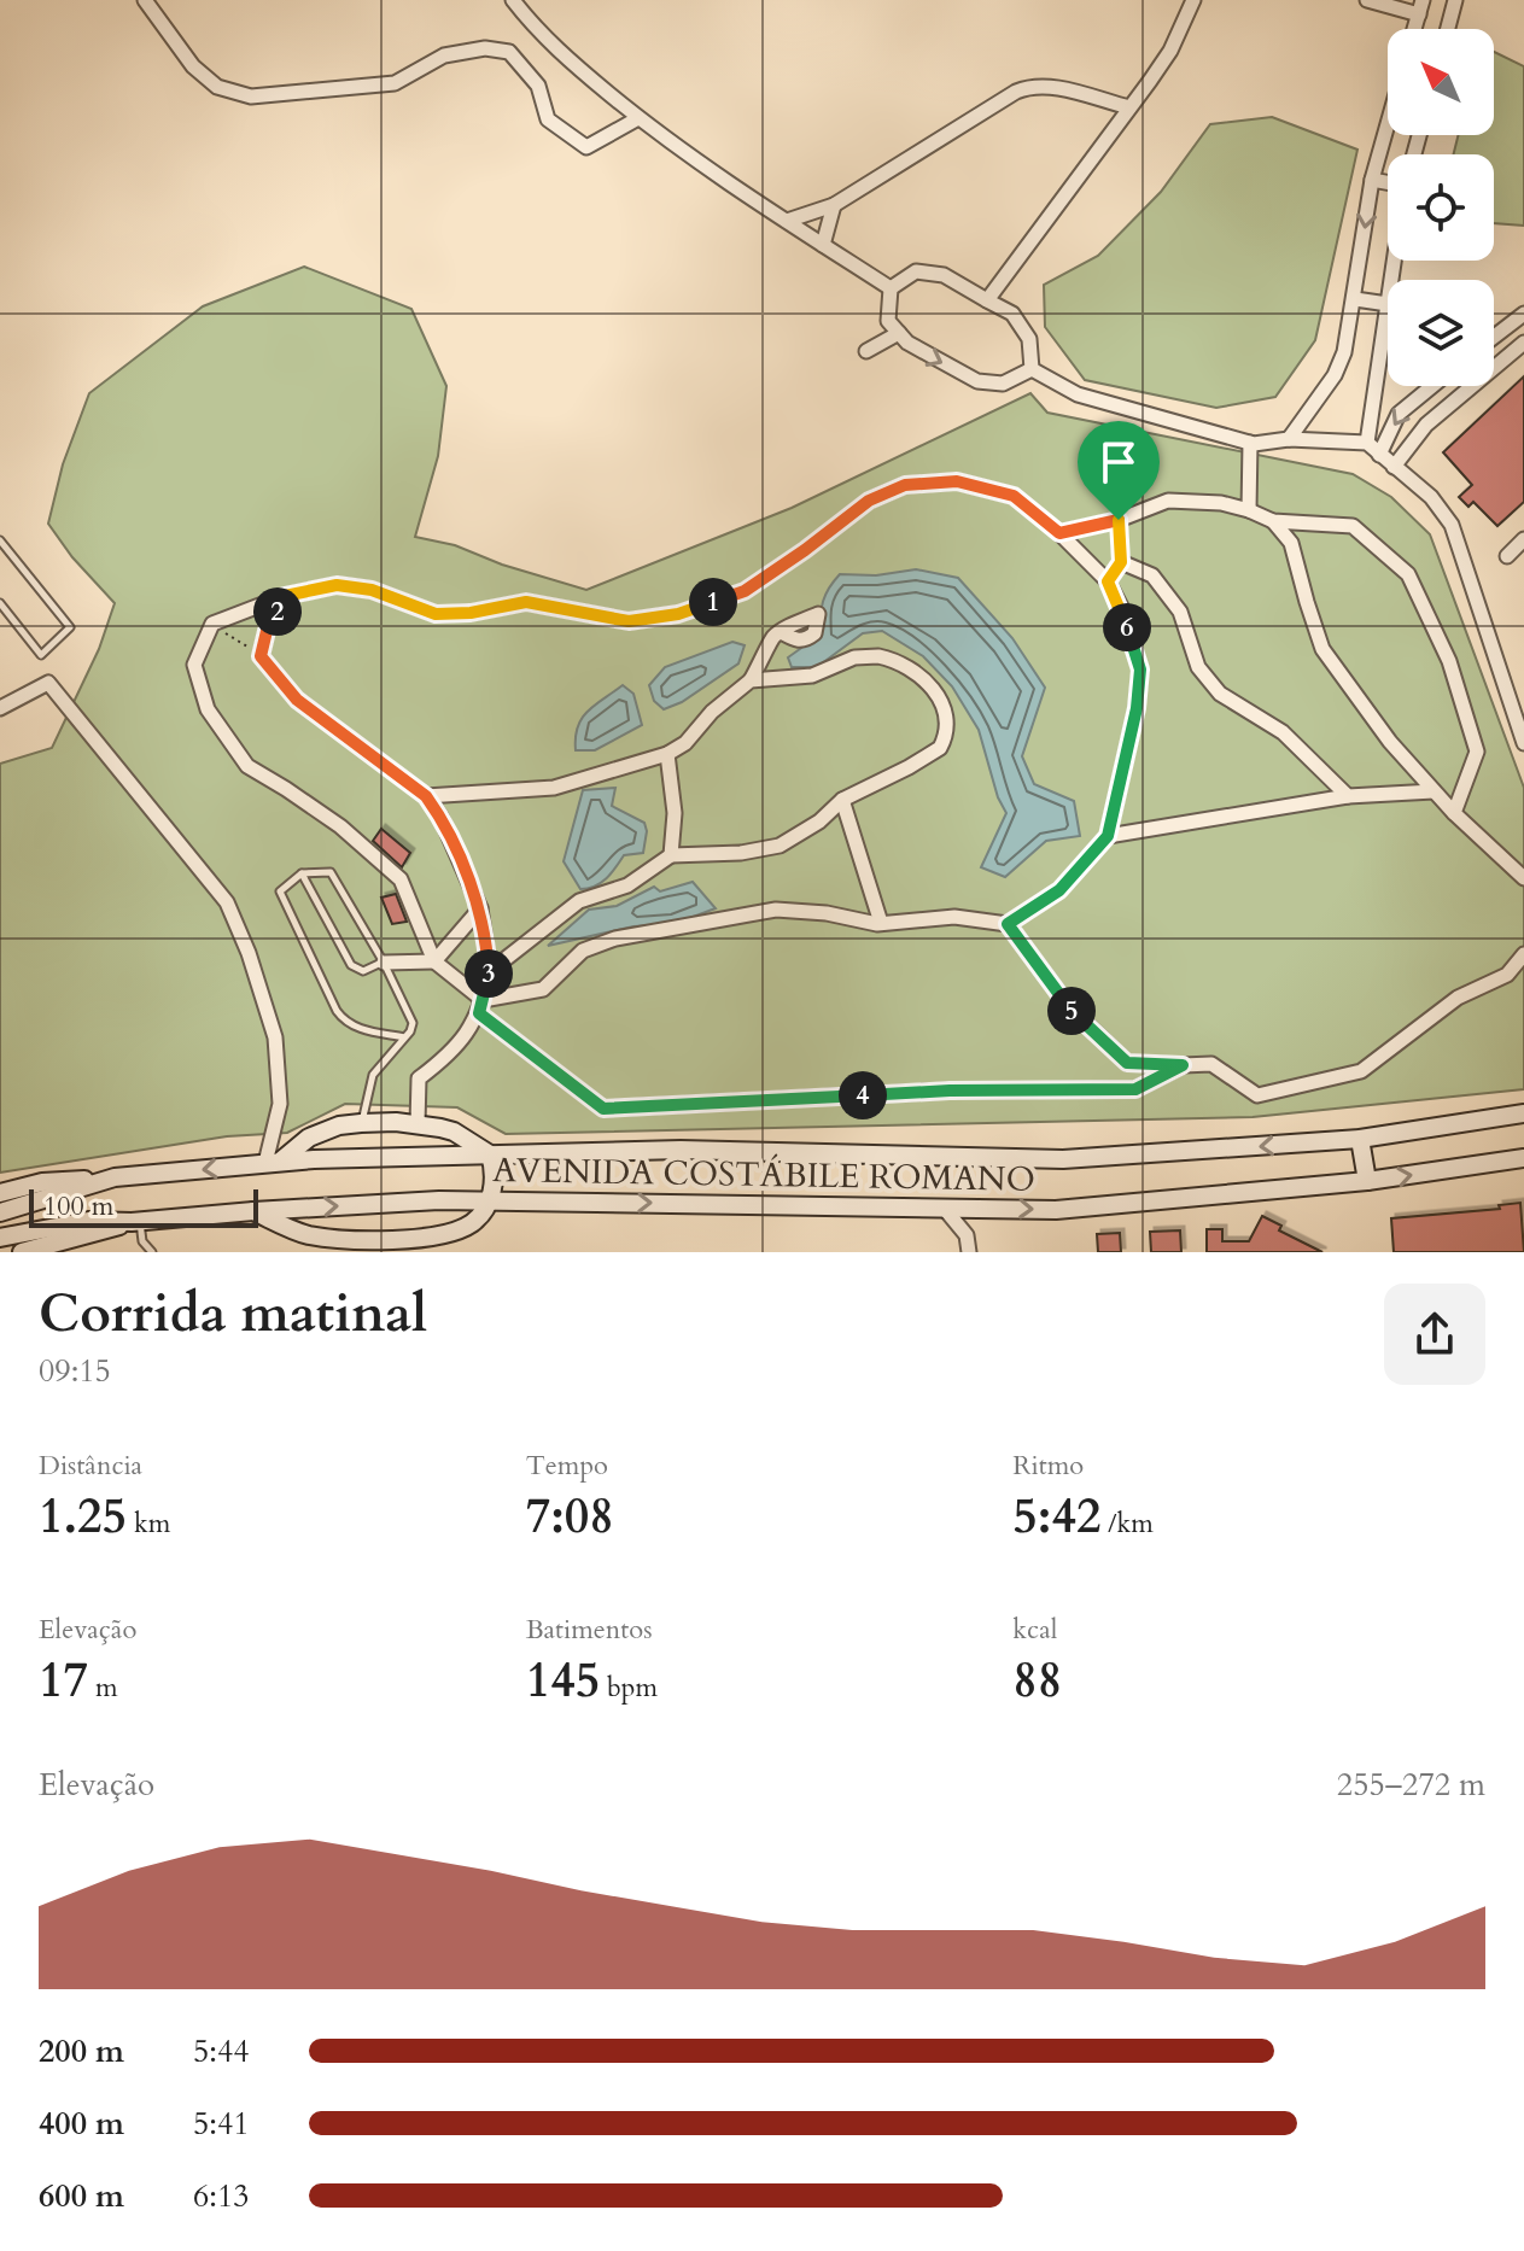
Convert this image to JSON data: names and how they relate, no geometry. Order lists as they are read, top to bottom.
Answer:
{
  "streets": {
    "main road": ["AVENIDA COSTÁBILE ROMANO"]
  },
  "scale_bar": "100 m",
  "north": "top left",
  "page": {
    "pins": [
      "1",
      "2",
      "6",
      "3",
      "5",
      "4"
    ],
    "scale": "100 m",
    "heading": ["Corrida matinal", "09:15"],
    "stats": [
      ["Distância", "1.25 km"],
      ["Tempo", "7:08"],
      ["Ritmo", "5:42 /km"],
      ["Elevação", "17 m"],
      ["Batimentos", "145 bpm"],
      ["kcal", "88"]
    ],
    "chart": ["Elevação", "255–272 m"],
    "list": [
      {
        "name": "200 m",
        "note": "5:44"
      },
      {
        "name": "400 m",
        "note": "5:41"
      },
      {
        "name": "600 m",
        "note": "6:13"
      }
    ]
  }
}
